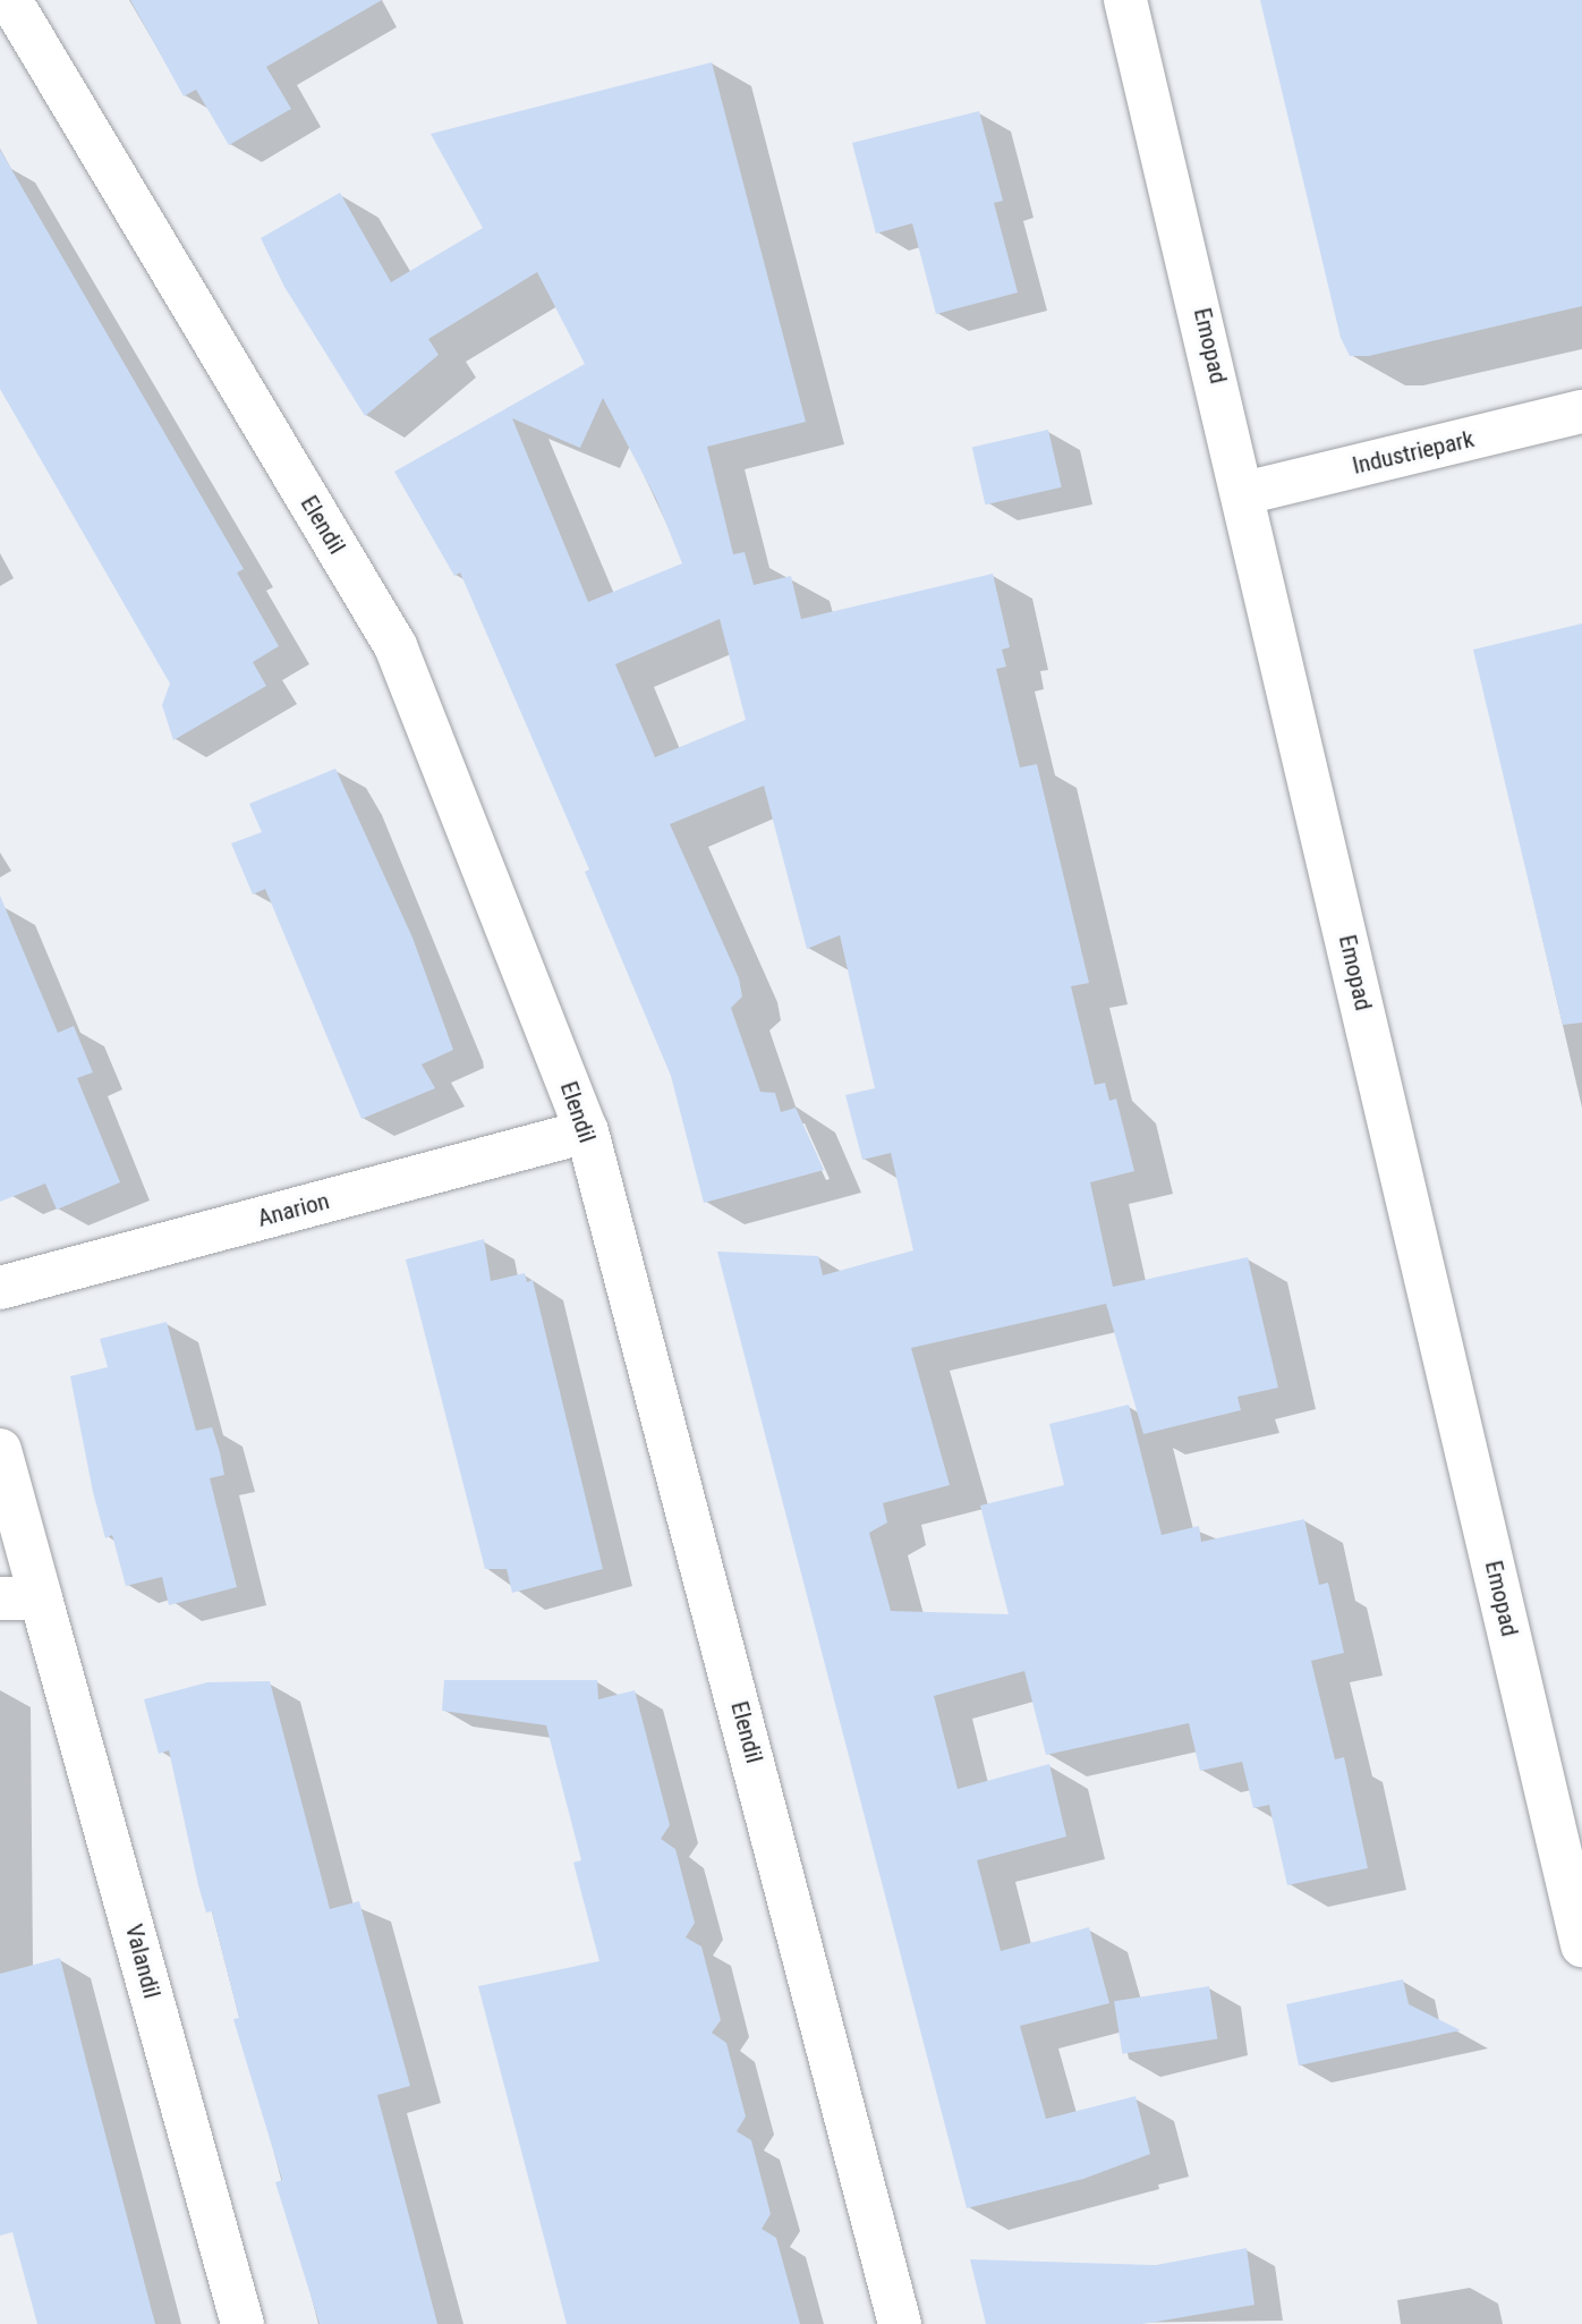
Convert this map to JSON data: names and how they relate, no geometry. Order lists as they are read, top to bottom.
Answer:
{
  "streets": {
    "street": [
      "Emopad",
      "Industriepark",
      "Elendil",
      "Anarion",
      "Valandil"
    ]
  },
  "crossings": [
    ["Emopad", "Industriepark"],
    ["Elendil", "Anarion"]
  ]
}
